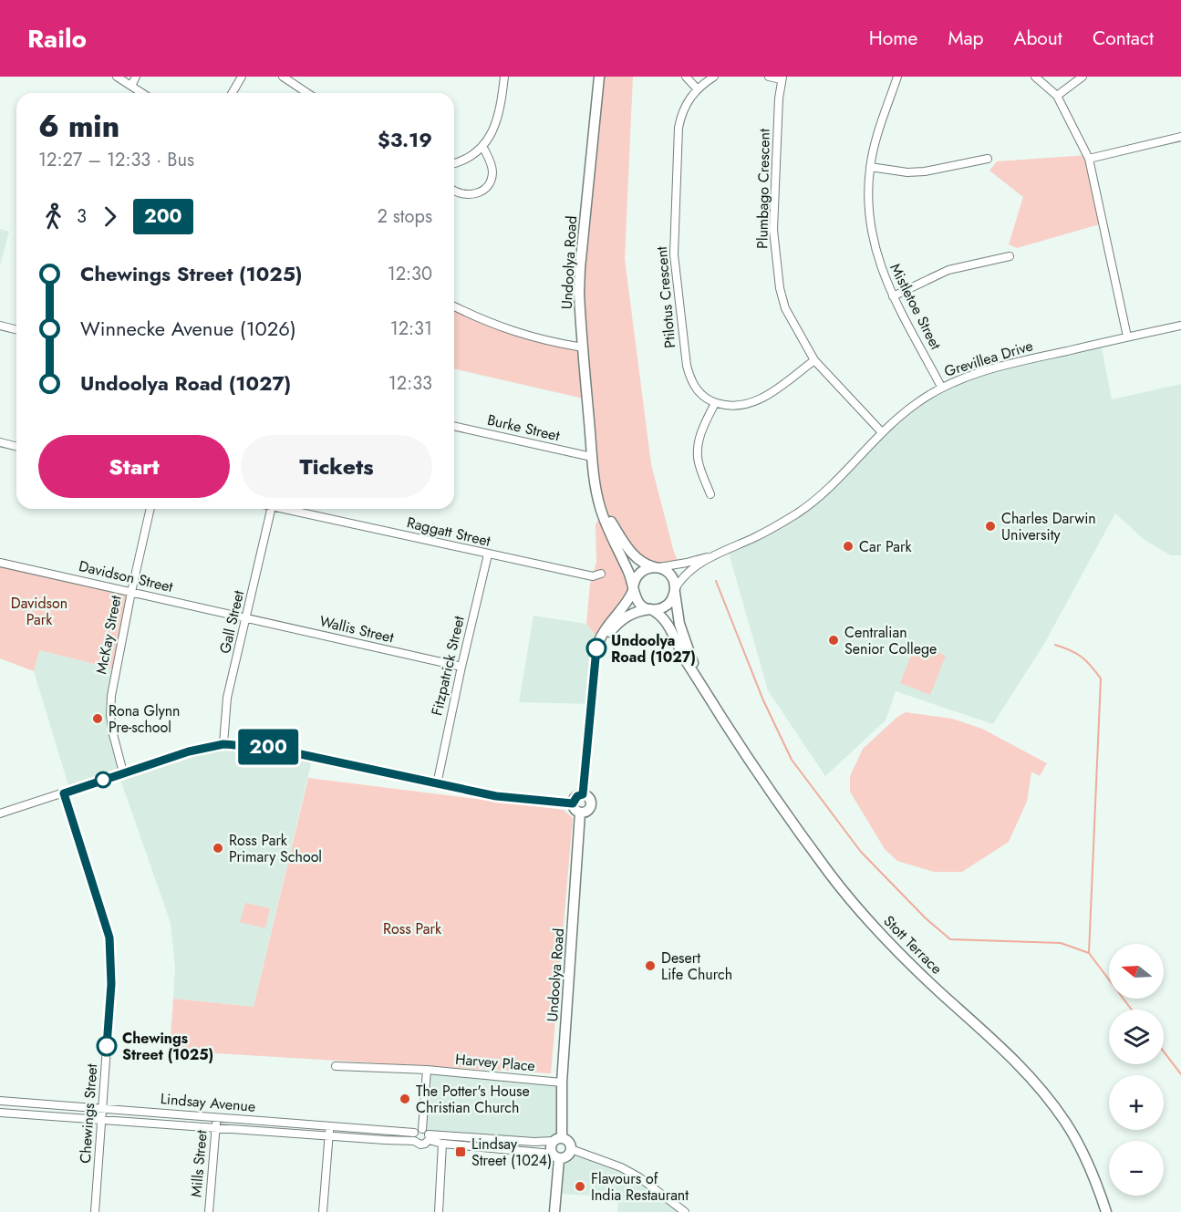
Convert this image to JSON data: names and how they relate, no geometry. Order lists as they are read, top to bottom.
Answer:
{
  "streets": {
    "main road": ["Undoolya Road", "Stott Terrace"],
    "street": [
      "Plumbago Crescent",
      "Ptilotus Crescent",
      "Mistletoe Street",
      "Grevillea Drive",
      "Burke Street",
      "Raggatt Street",
      "Davidson Street",
      "Gall Street",
      "Wallis Street",
      "McKay Street",
      "Fitzpatrick Street",
      "Harvey Place",
      "Lindsay Avenue",
      "Chewings Street",
      "Mills Street"
    ]
  },
  "crossings": [
    ["Plumbago Crescent", "Grevillea Drive"],
    ["Undoolya Road", "Grevillea Drive"],
    ["Undoolya Road", "Burke Street"],
    ["Undoolya Road", "Stott Terrace"],
    ["Undoolya Road", "Harvey Place"],
    ["Mistletoe Street", "Grevillea Drive"],
    ["Grevillea Drive", "Stott Terrace"],
    ["Raggatt Street", "Fitzpatrick Street"],
    ["Davidson Street", "Gall Street"],
    ["Davidson Street", "Wallis Street"],
    ["Davidson Street", "McKay Street"],
    ["Gall Street", "Wallis Street"],
    ["Wallis Street", "Fitzpatrick Street"],
    ["Lindsay Avenue", "Chewings Street"],
    ["Lindsay Avenue", "Mills Street"]
  ],
  "parks": ["Davidson Park", "Ross Park"],
  "places": {
    "other": [
      "Charles Darwin University",
      "Car Park",
      "Centralian Senior College",
      "Undoolya Road (1027)",
      "Rona Glynn Pre-school",
      "Ross Park Primary School",
      "Desert Life Church",
      "Chewings Street (1025)",
      "The Potter's House Christian Church",
      "Flavours of India Restaurant"
    ],
    "transit": ["Lindsay Street (1024)"]
  },
  "lines": ["bus line 200"],
  "north": "left",
  "page": {
    "header": "Railo",
    "nav": [
      "Home",
      "Map",
      "About",
      "Contact"
    ],
    "on_map": "200",
    "heading": ["6 min", "12:27 – 12:33 · Bus", "$3.19"],
    "legs": ["3", "200", "2 stops"],
    "list": [
      {
        "name": "Chewings Street (1025)",
        "value": "12:30"
      },
      {
        "name": "Winnecke Avenue (1026)",
        "value": "12:31"
      },
      {
        "name": "Undoolya Road (1027)",
        "value": "12:33"
      }
    ],
    "buttons": ["Start", "Tickets"],
    "map_buttons": ["+", "−"]
  }
}
